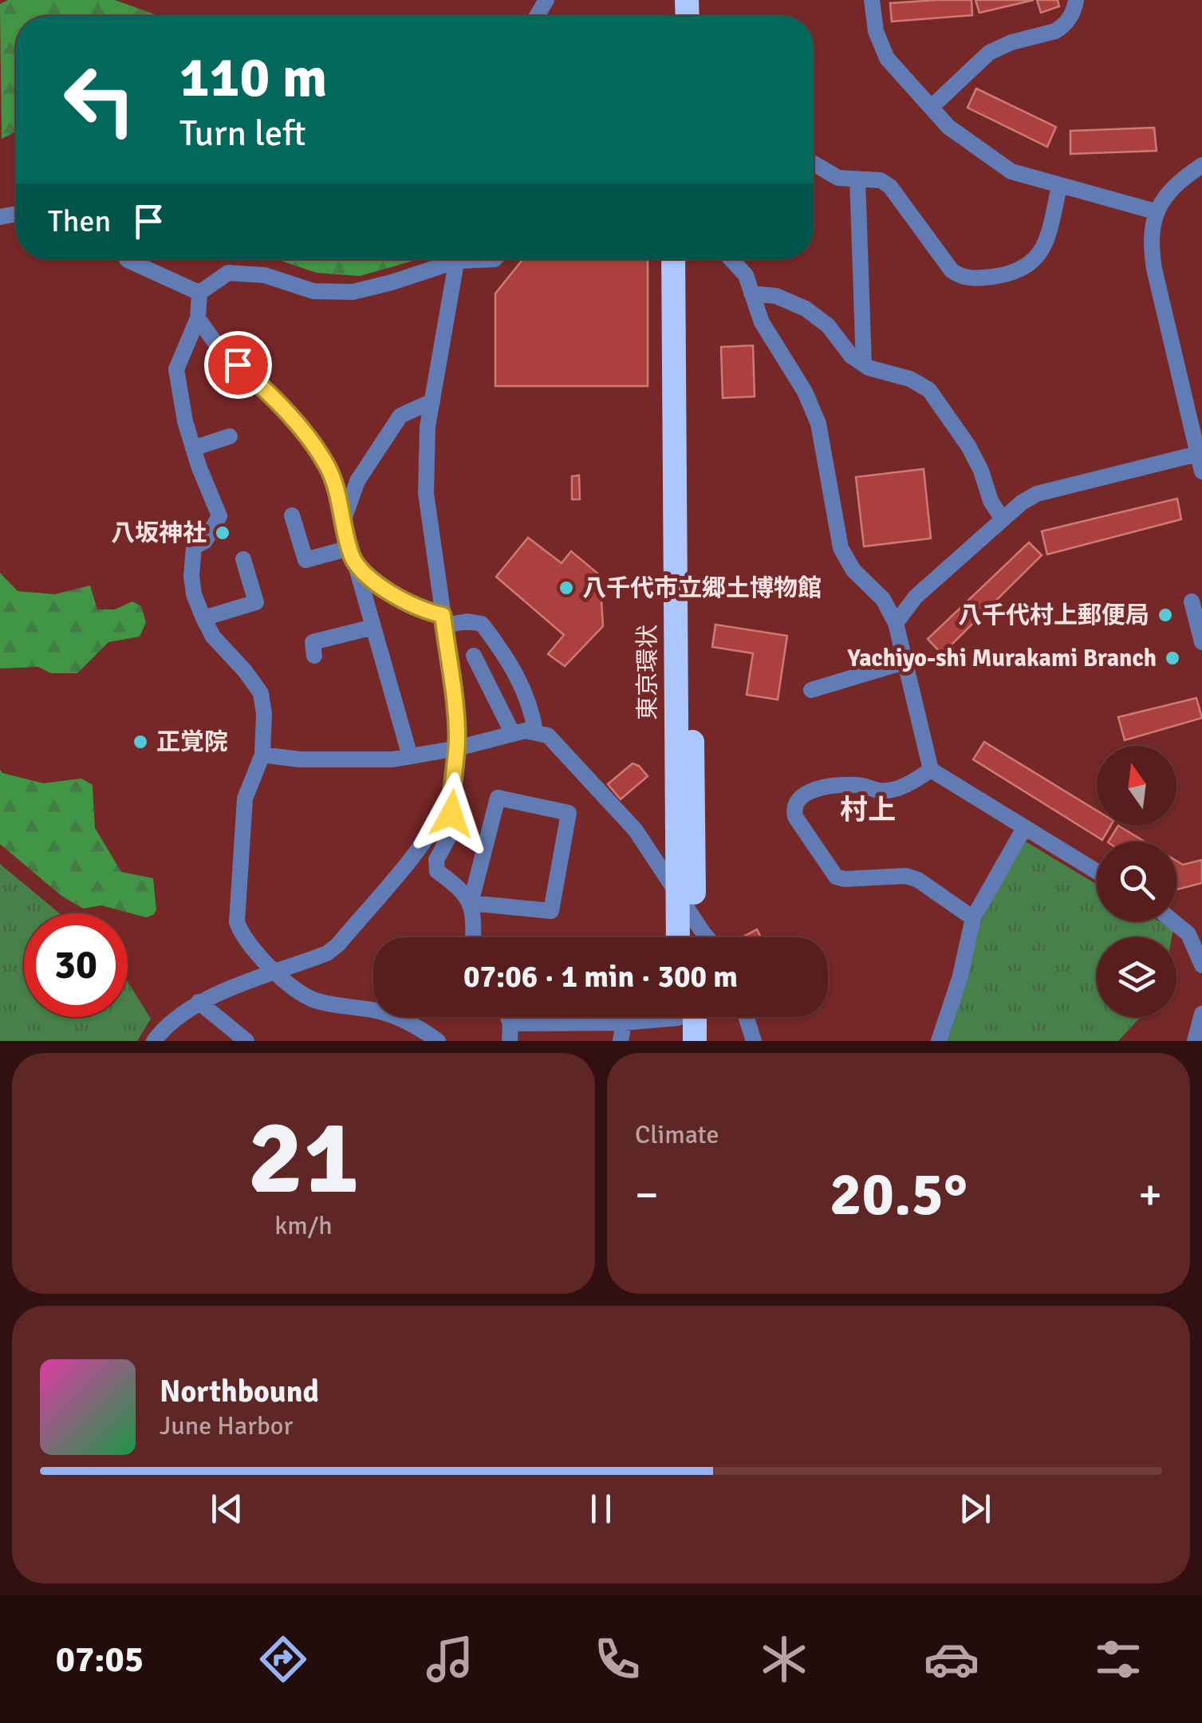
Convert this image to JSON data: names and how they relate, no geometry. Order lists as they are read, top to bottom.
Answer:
{
  "streets": {
    "highway": ["東京環状"]
  },
  "districts": ["村上"],
  "places": [
    "八坂神社",
    "八千代市立郷土博物館",
    "八千代村上郵便局",
    "Yachiyo-shi Murakami Branch",
    "正覚院"
  ],
  "north": "top",
  "page": {
    "turn": ["110 m", "Turn left"],
    "then": "Then",
    "limit": "30",
    "trip": "07:06 · 1 min · 300 m",
    "tile": [
      ["21", "km/h"],
      "Climate"
    ],
    "heat": ["−", "20.5°", "+"],
    "song": ["Northbound", "June Harbor"],
    "tabs": "07:05"
  }
}
